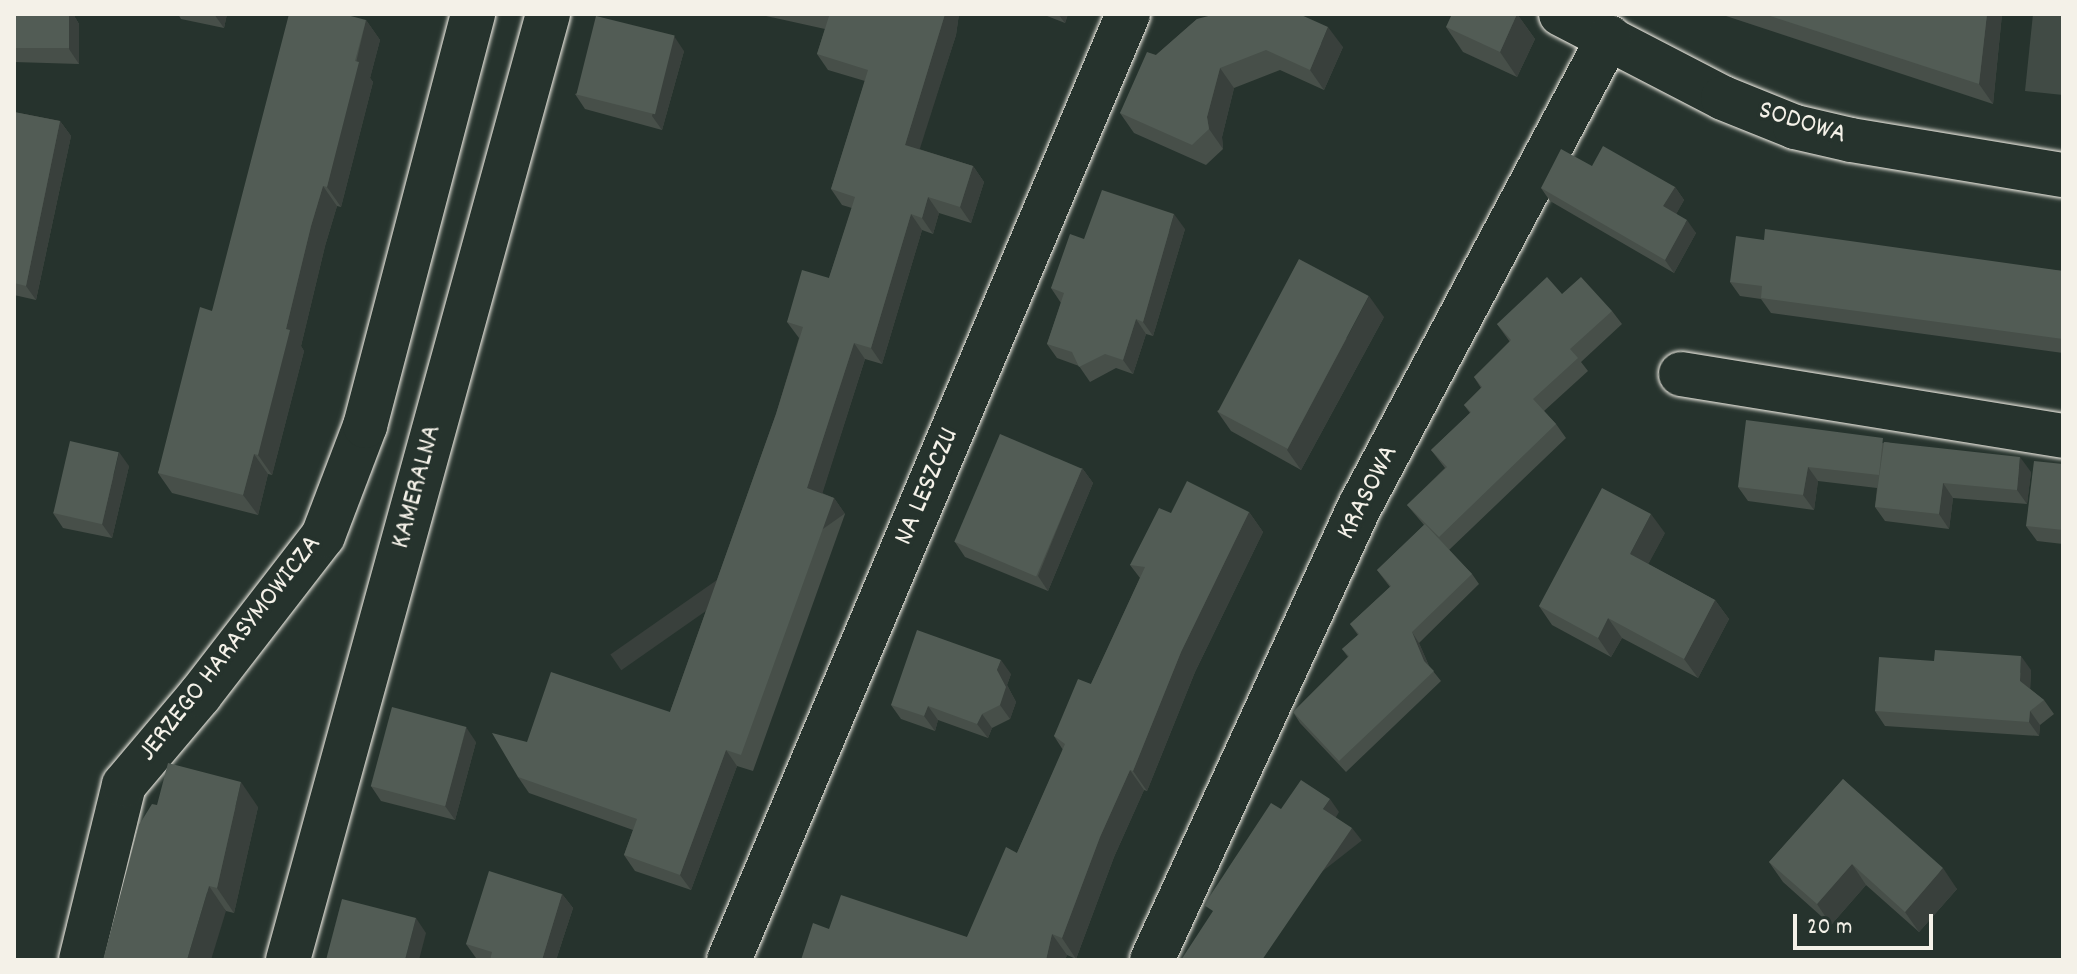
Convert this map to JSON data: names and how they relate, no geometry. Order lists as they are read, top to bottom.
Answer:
{
  "streets": {
    "street": [
      "SODOWA",
      "KAMERALNA",
      "NA LESZCZU",
      "KRASOWA",
      "JERZEGO HARASYMOWICZA"
    ]
  },
  "crossings": [
    ["SODOWA", "KRASOWA"]
  ],
  "scale_bar": "20 m"
}
